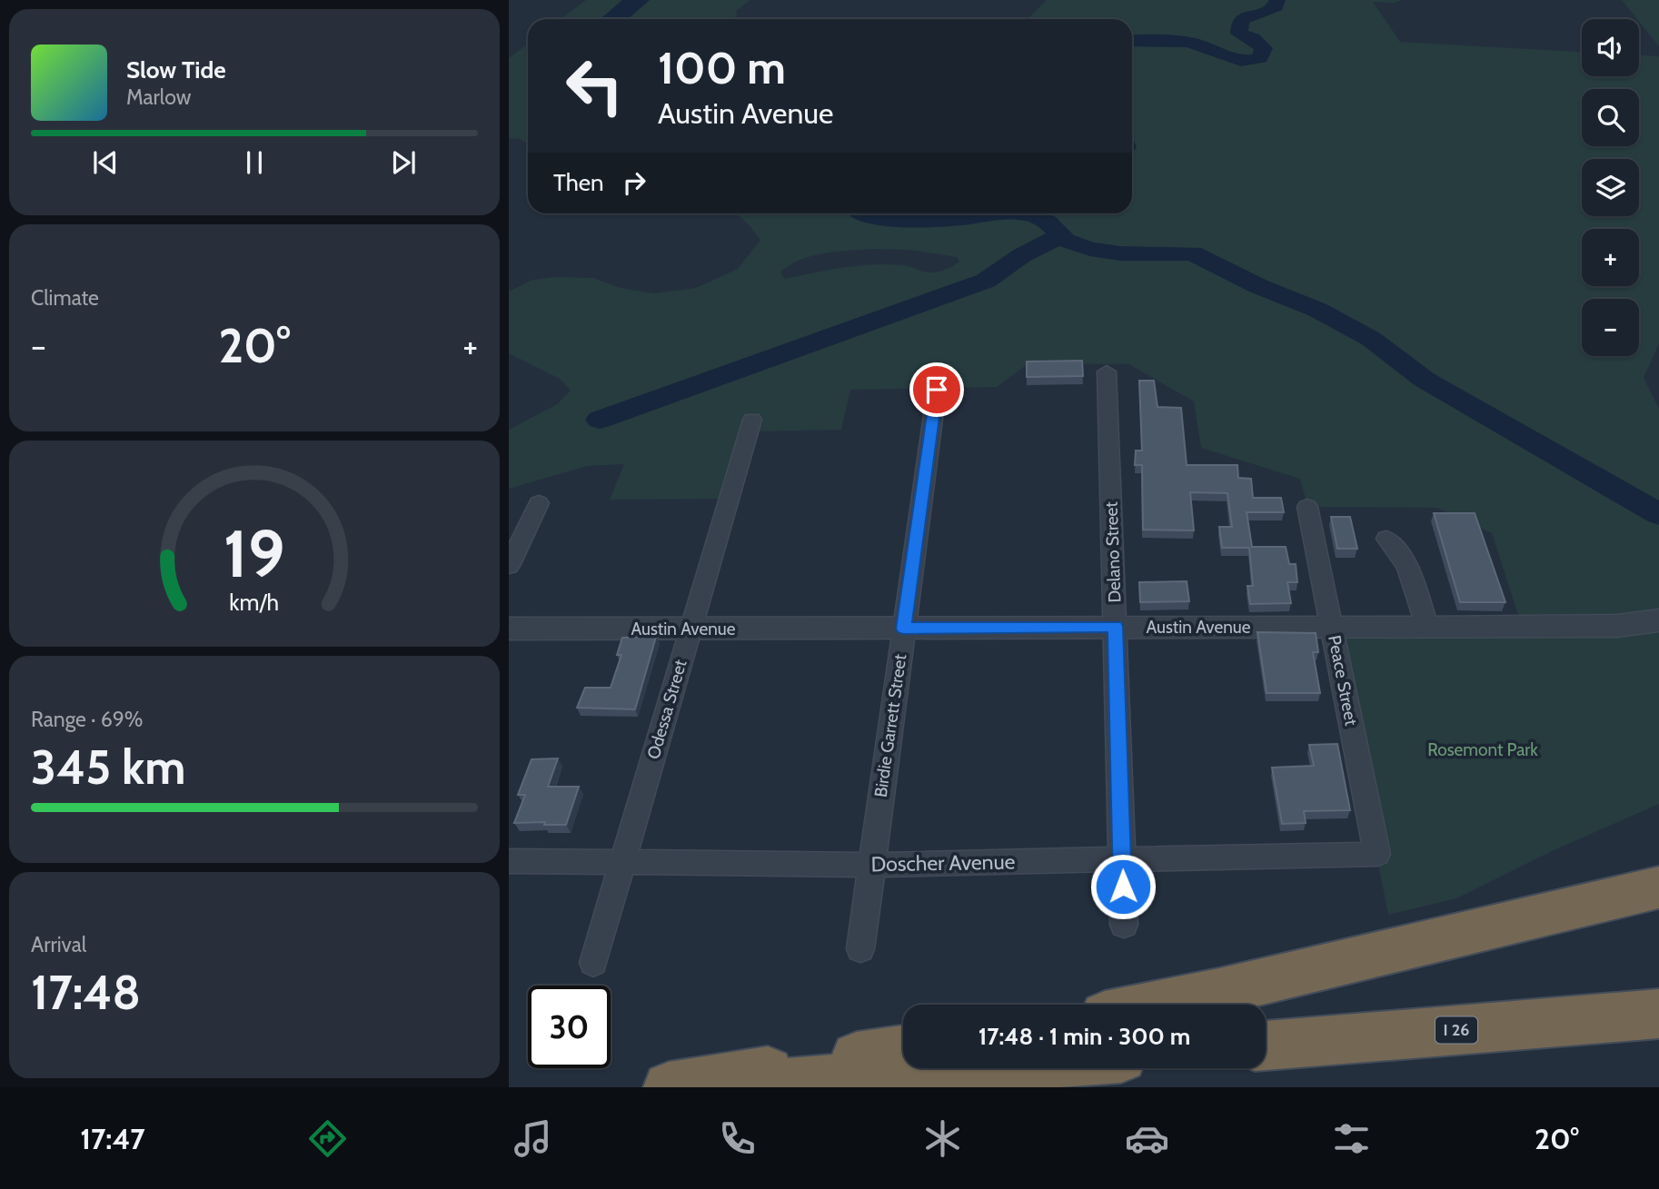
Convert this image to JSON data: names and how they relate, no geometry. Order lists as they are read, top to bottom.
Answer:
{
  "streets": {
    "highway": ["I 26"],
    "street": [
      "Delano Street",
      "Austin Avenue",
      "Peace Street",
      "Odessa Street",
      "Birdie Garrett Street",
      "Doscher Avenue"
    ]
  },
  "crossings": [
    ["Delano Street", "Austin Avenue"],
    ["Delano Street", "Doscher Avenue"],
    ["Austin Avenue", "Peace Street"],
    ["Austin Avenue", "Odessa Street"],
    ["Austin Avenue", "Birdie Garrett Street"],
    ["Peace Street", "Doscher Avenue"],
    ["Odessa Street", "Doscher Avenue"],
    ["Birdie Garrett Street", "Doscher Avenue"]
  ],
  "parks": ["Rosemont Park"],
  "page": {
    "map_buttons": ["+", "−"],
    "turn": ["100 m", "Austin Avenue"],
    "song": ["Slow Tide", "Marlow"],
    "then": "Then",
    "tile": [
      "Climate",
      ["Range · 69%", "345 km"],
      ["Arrival", "17:48"]
    ],
    "heat": ["−", "20°", "+"],
    "limit": "30",
    "trip": "17:48 · 1 min · 300 m",
    "tabs": ["17:47", "20°"],
    "gauge": ["19", "km/h"]
  }
}
